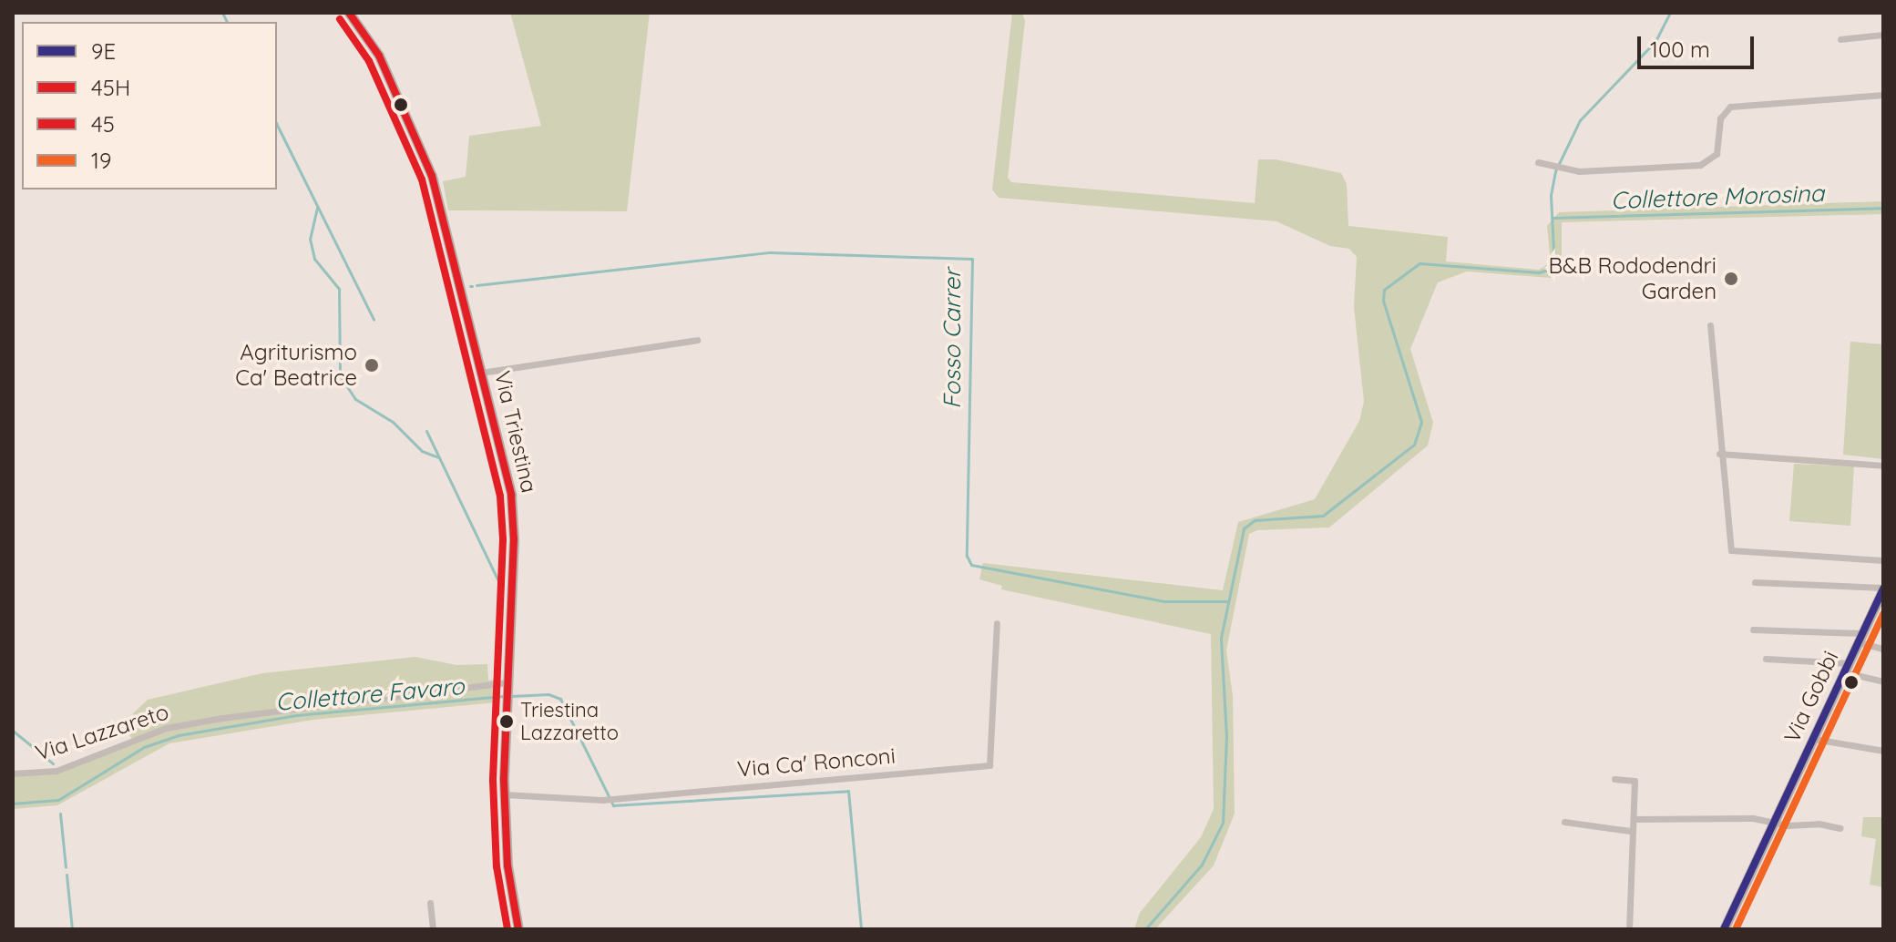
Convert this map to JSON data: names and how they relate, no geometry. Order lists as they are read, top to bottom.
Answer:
{
  "streets": {
    "street": [
      "Via Triestina",
      "Via Gobbi",
      "Via Lazzareto",
      "Via Ca' Ronconi"
    ]
  },
  "crossings": [
    ["Via Triestina", "Via Lazzareto"],
    ["Via Triestina", "Via Ca' Ronconi"]
  ],
  "water": ["Collettore Morosina", "Fosso Carrer", "Collettore Favaro"],
  "places": ["B&B Rododendri Garden", "Agriturismo Ca' Beatrice", "Triestina Lazzaretto"],
  "lines": [
    "transit line 45H",
    "transit line 45",
    "transit line 9E",
    "transit line 19"
  ],
  "legend": [
    "9E",
    "45H",
    "45",
    "19"
  ],
  "scale_bar": "100 m"
}
